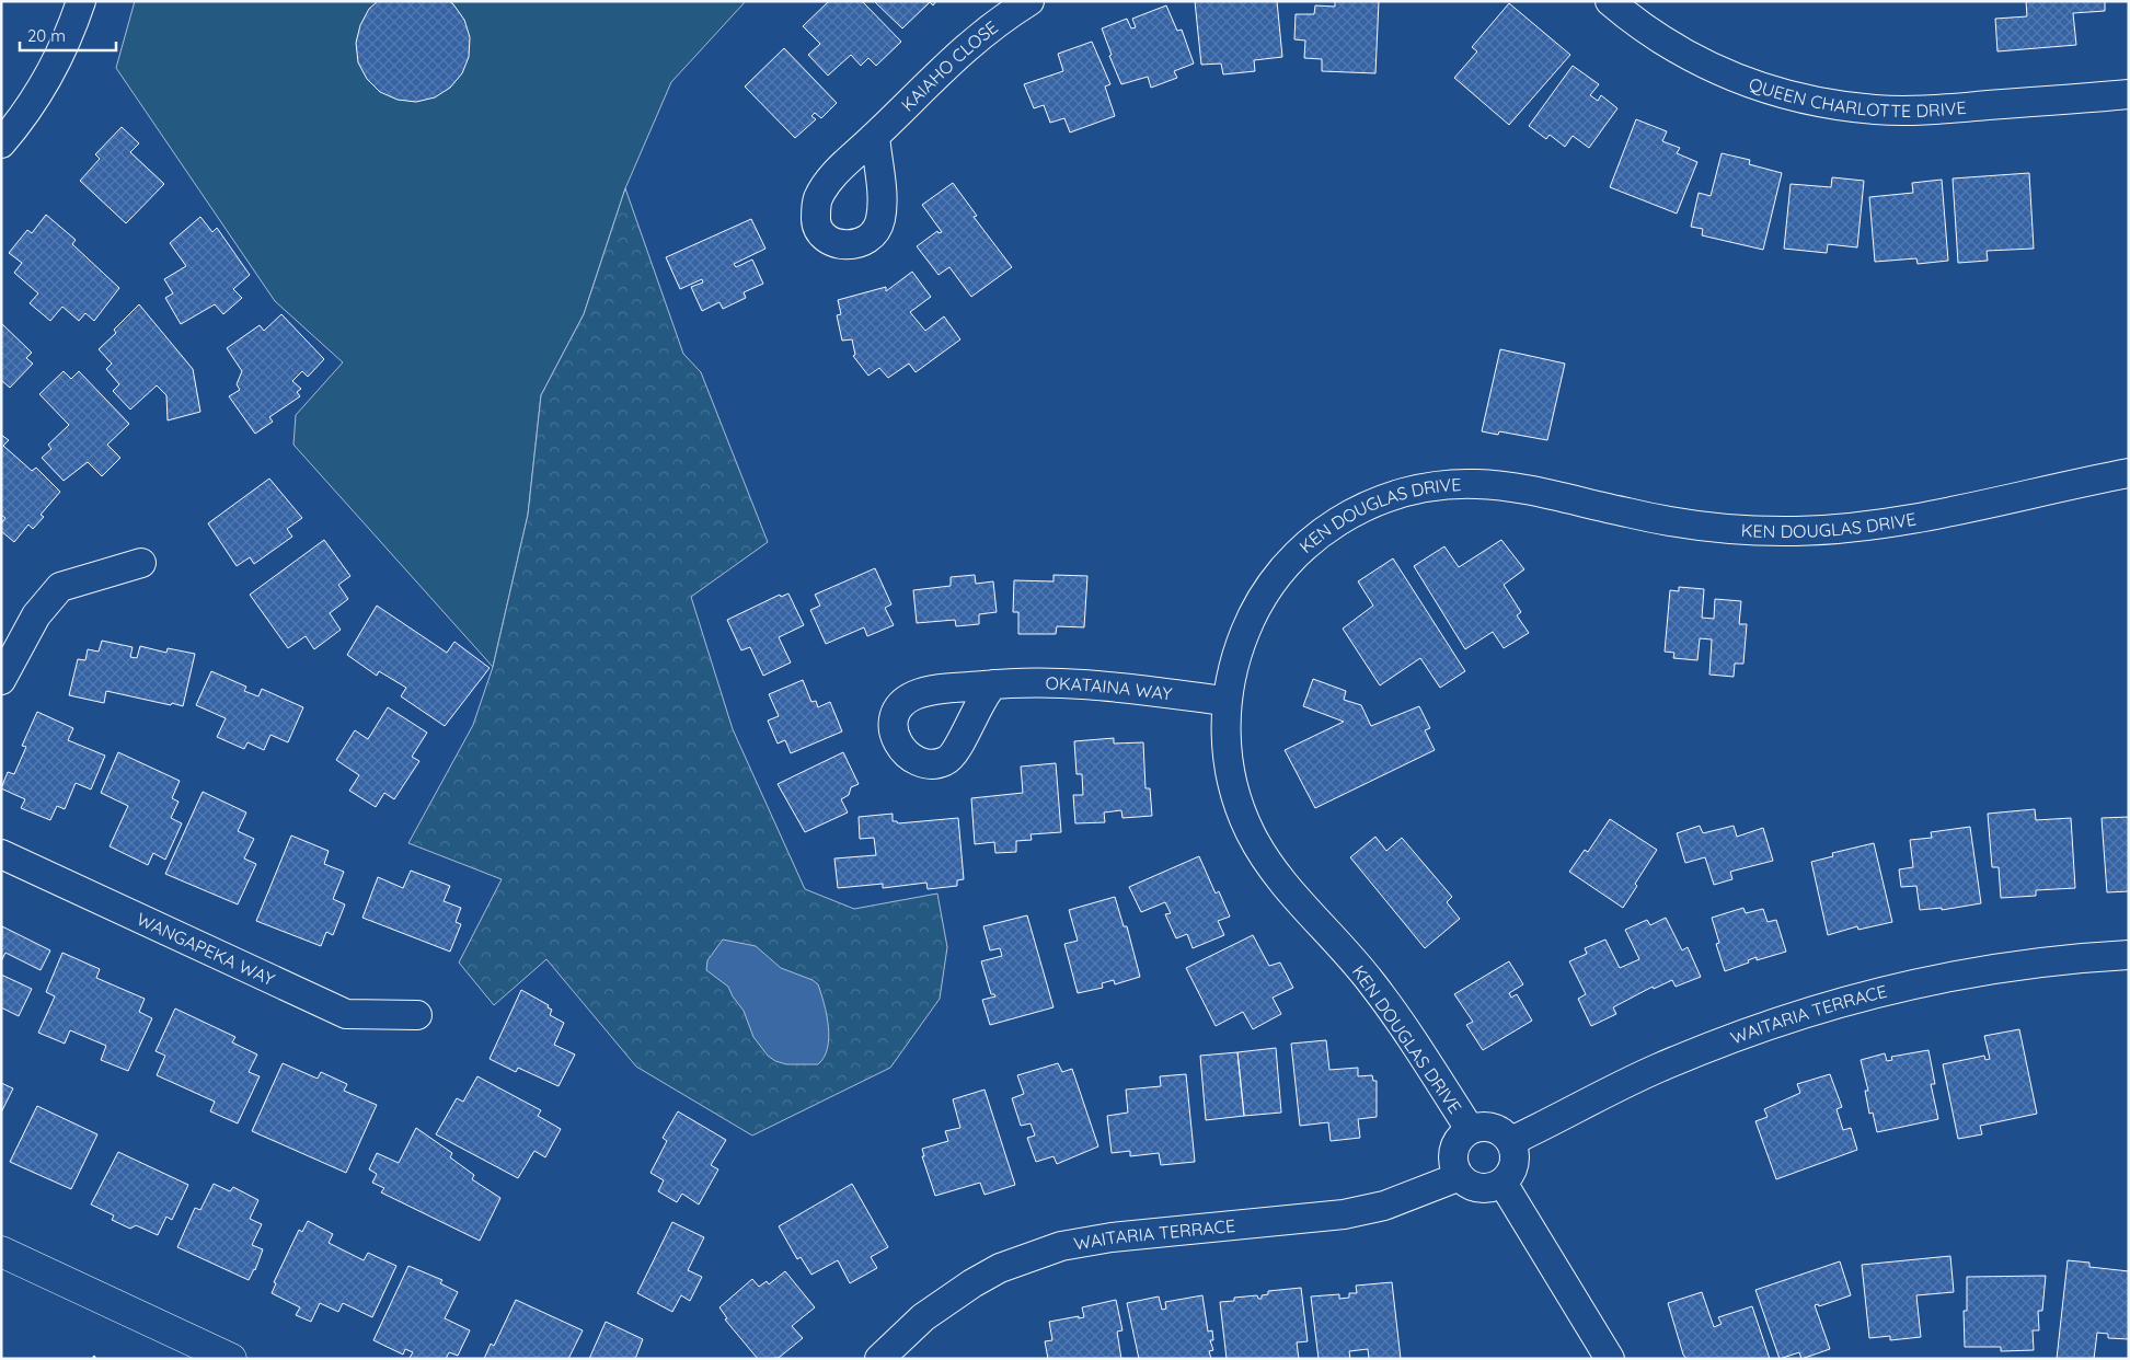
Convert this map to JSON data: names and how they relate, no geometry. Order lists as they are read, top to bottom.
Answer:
{
  "streets": {
    "street": [
      "KAIAHO CLOSE",
      "QUEEN CHARLOTTE DRIVE",
      "KEN DOUGLAS DRIVE",
      "OKATAINA WAY",
      "WANGAPEKA WAY",
      "WAITARIA TERRACE"
    ]
  },
  "crossings": [
    ["KEN DOUGLAS DRIVE", "OKATAINA WAY"],
    ["KEN DOUGLAS DRIVE", "WAITARIA TERRACE"]
  ],
  "scale_bar": "20 m"
}
